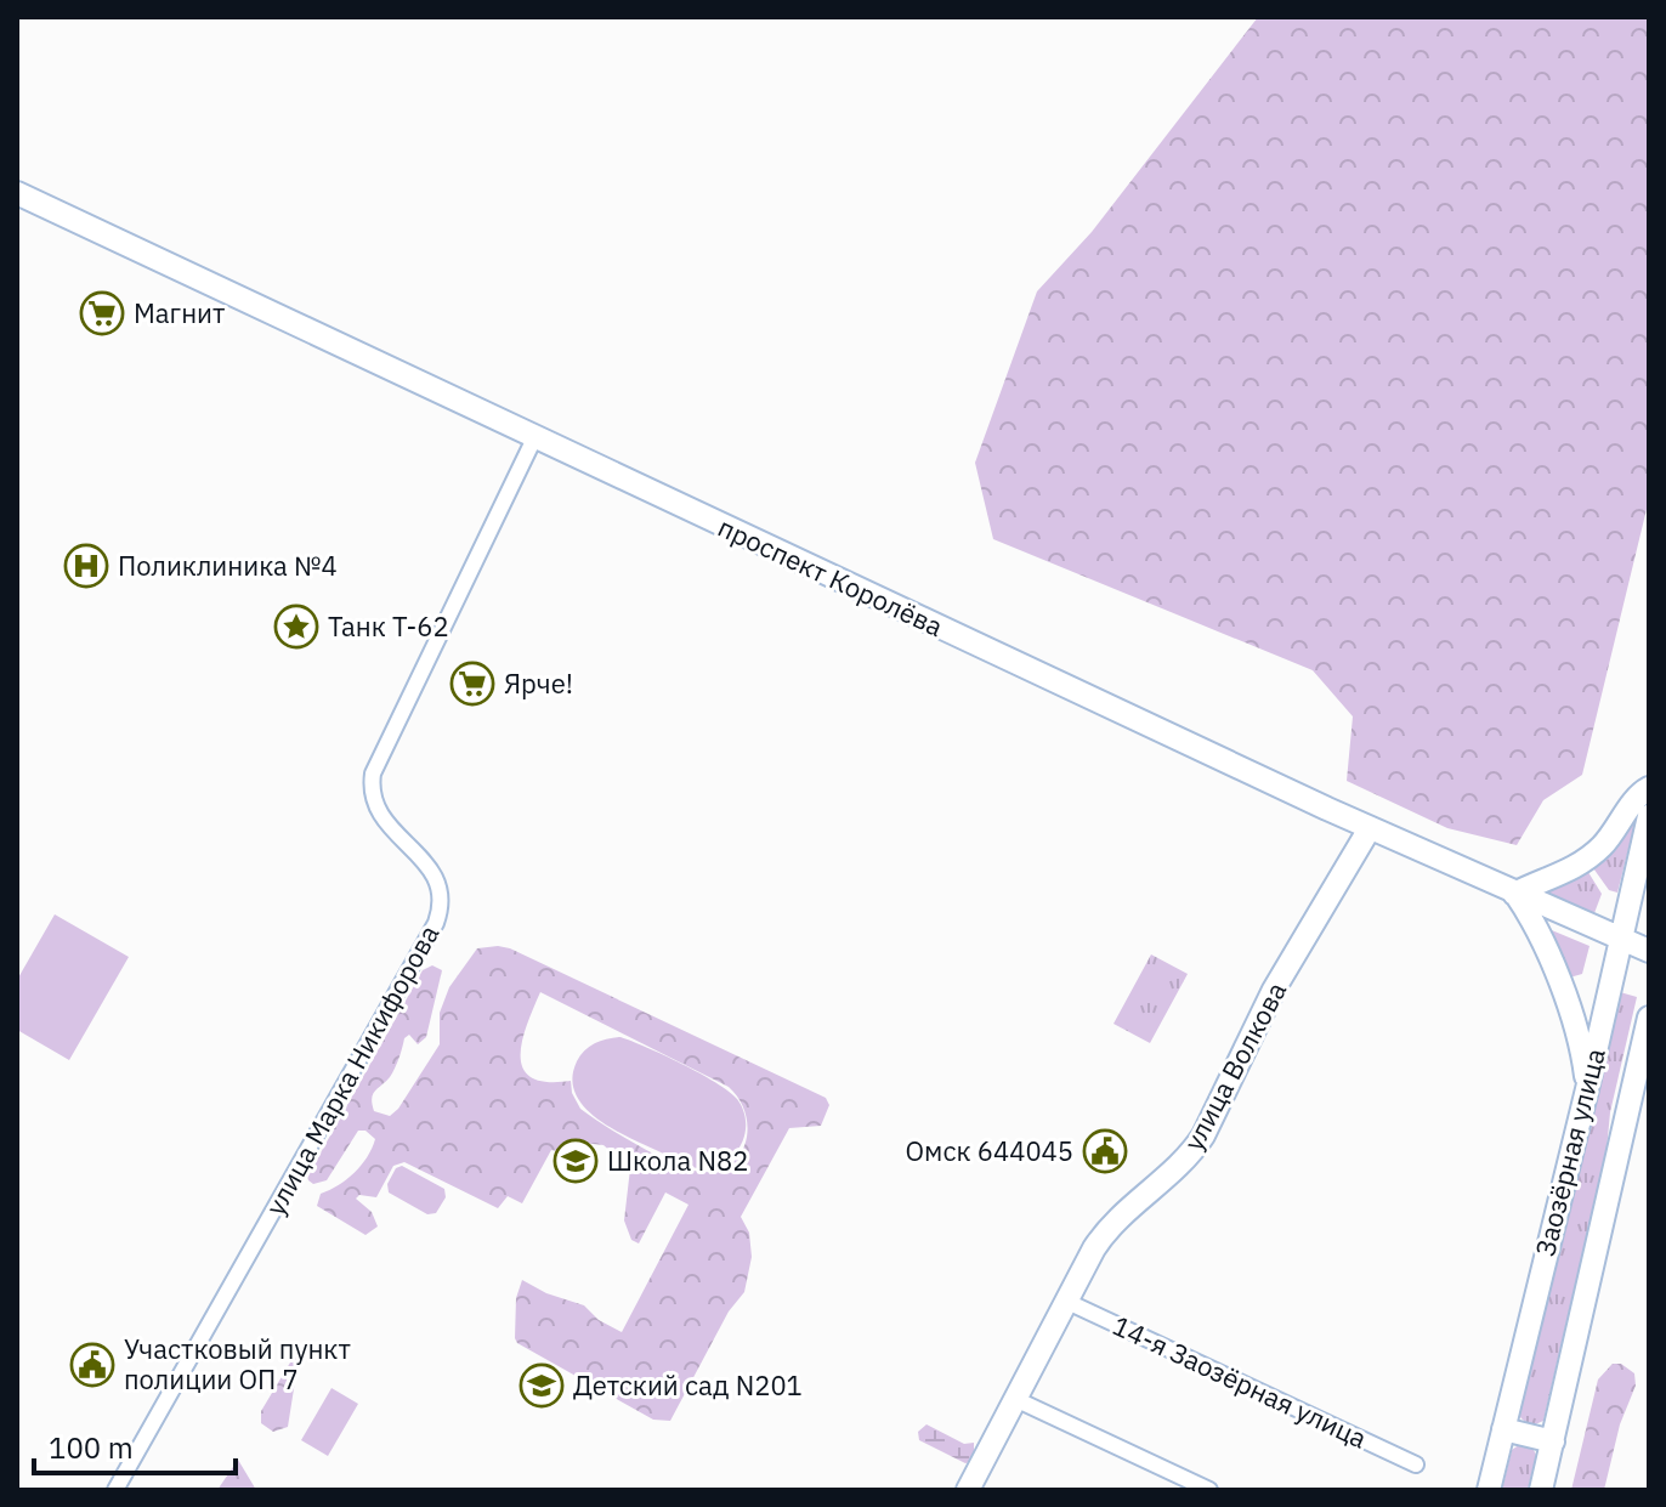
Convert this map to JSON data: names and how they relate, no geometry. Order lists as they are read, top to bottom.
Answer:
{
  "streets": {
    "main road": ["проспект Королёва", "улица Волкова", "Заозёрная улица"],
    "street": ["улица Марка Никифорова", "14-я Заозёрная улица"]
  },
  "crossings": [
    ["проспект Королёва", "улица Волкова"],
    ["проспект Королёва", "улица Марка Никифорова"],
    ["проспект Королёва", "Заозёрная улица"],
    ["улица Волкова", "14-я Заозёрная улица"]
  ],
  "places": {
    "supermarket": ["Магнит", "Ярче!"],
    "hospital": ["Поликлиника №4"],
    "place": ["Танк Т-62"],
    "public building": ["Омск 644045", "Участковый пункт полиции ОП 7"],
    "school or university": ["Школа N82", "Детский сад N201"]
  },
  "scale_bar": "100 m"
}
